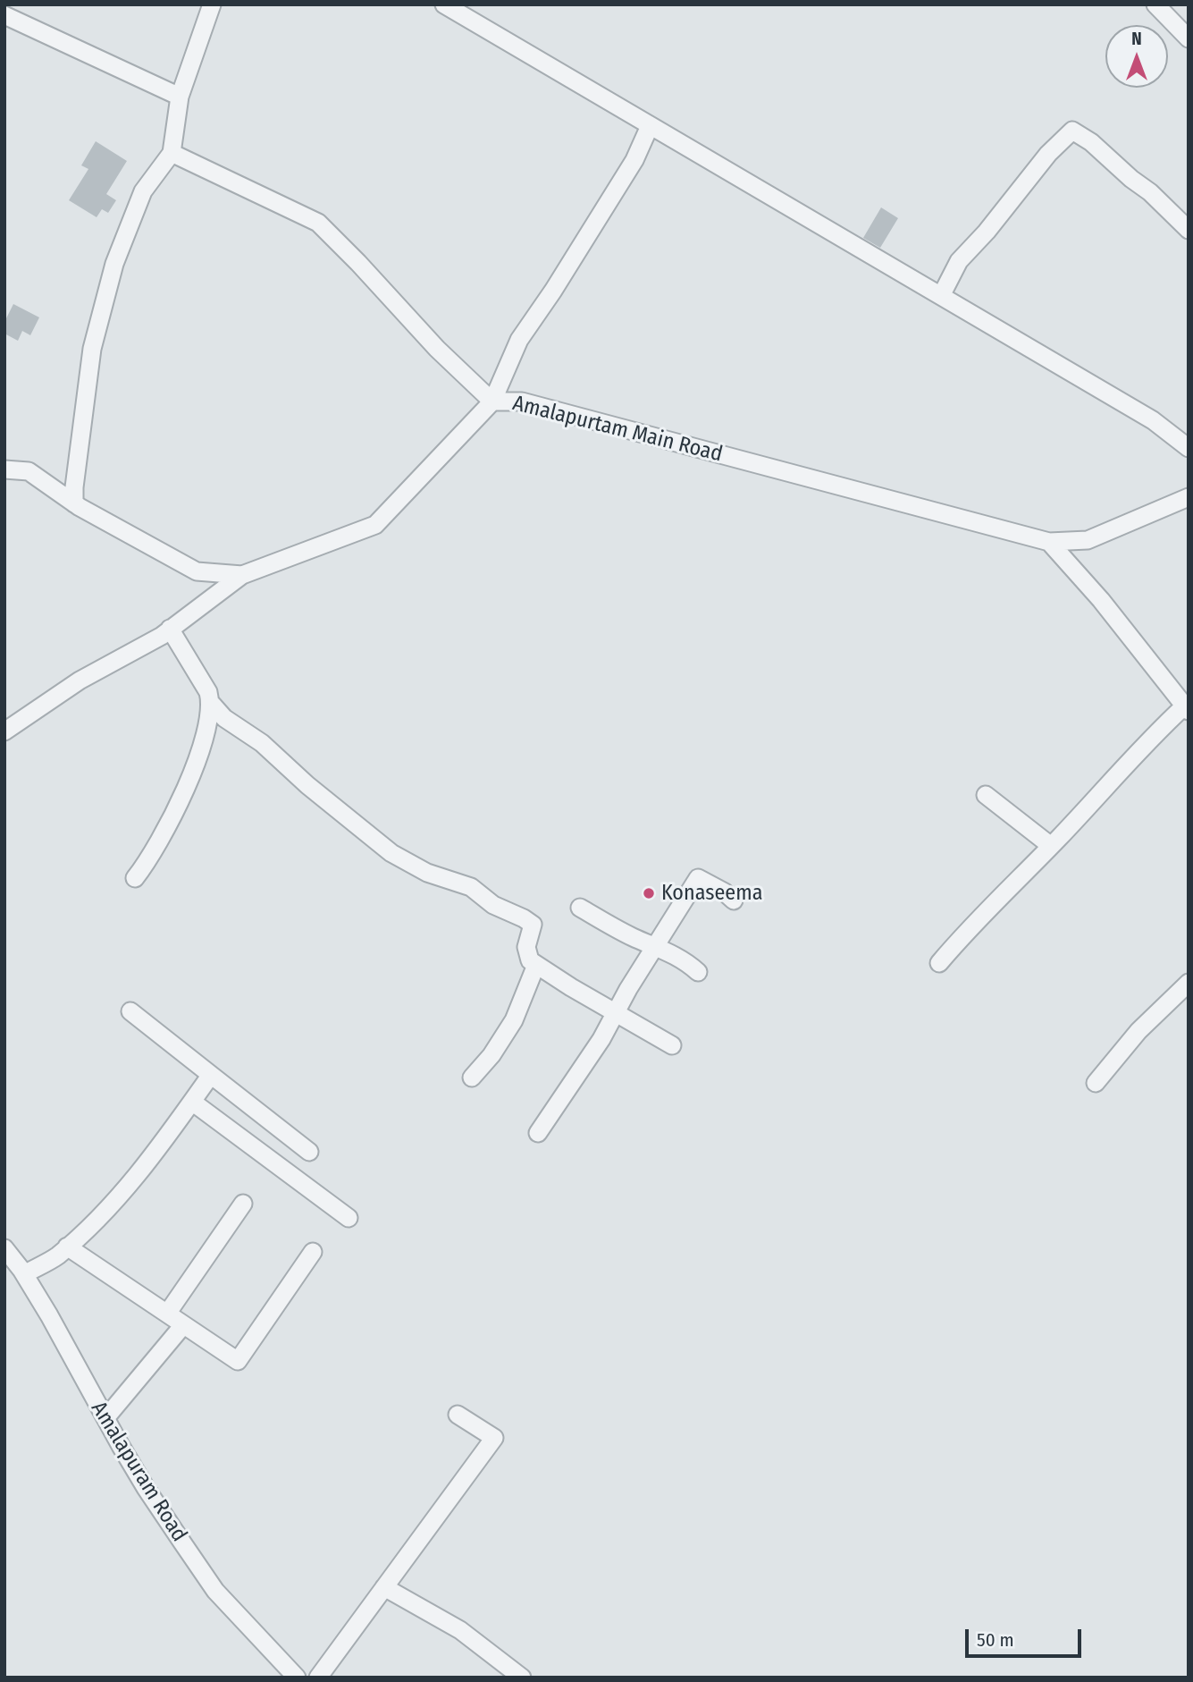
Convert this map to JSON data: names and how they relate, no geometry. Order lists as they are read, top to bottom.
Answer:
{
  "streets": {
    "street": ["Amalapurtam Main Road", "Amalapuram Road"]
  },
  "places": ["Konaseema"],
  "scale_bar": "50 m",
  "north": "top"
}
